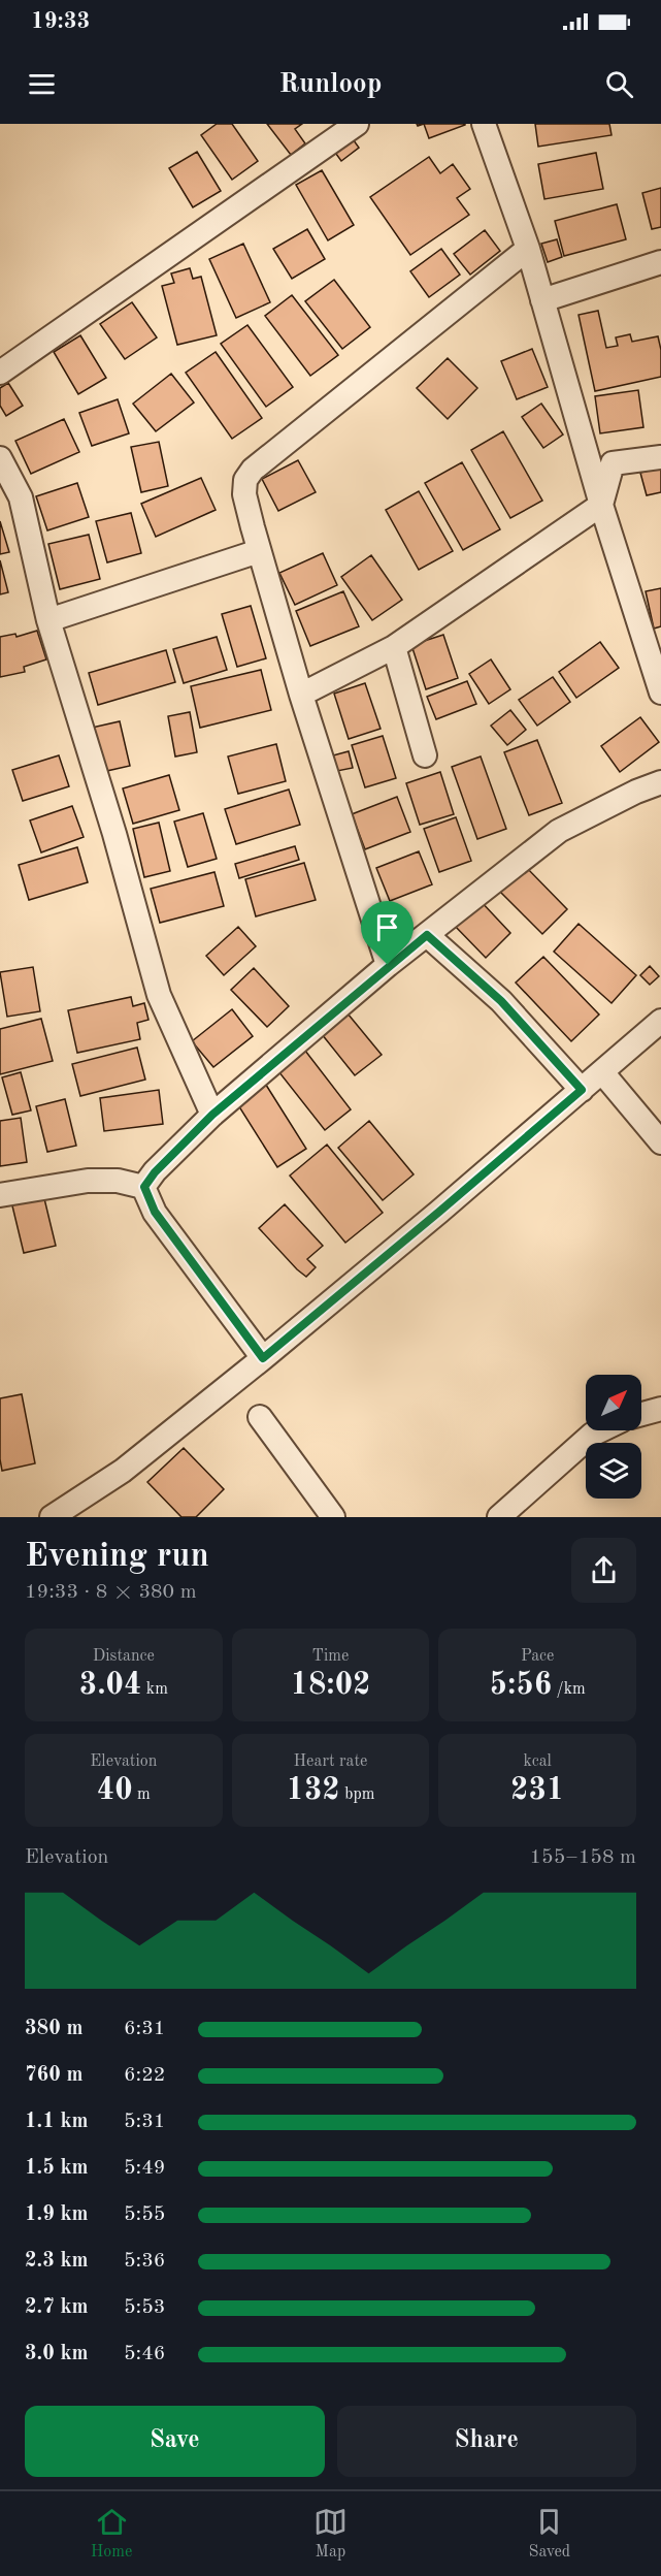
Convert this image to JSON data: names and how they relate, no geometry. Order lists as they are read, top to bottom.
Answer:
{
  "north": "top right",
  "page": {
    "status": "19:33",
    "header": "Runloop",
    "heading": ["Evening run", "19:33 · 8 × 380 m"],
    "stats": [
      ["Distance", "3.04 km"],
      ["Time", "18:02"],
      ["Pace", "5:56 /km"],
      ["Elevation", "40 m"],
      ["Heart rate", "132 bpm"],
      ["kcal", "231"]
    ],
    "chart": ["Elevation", "155–158 m"],
    "list": [
      {
        "name": "380 m",
        "note": "6:31"
      },
      {
        "name": "760 m",
        "note": "6:22"
      },
      {
        "name": "1.1 km",
        "note": "5:31"
      },
      {
        "name": "1.5 km",
        "note": "5:49"
      },
      {
        "name": "1.9 km",
        "note": "5:55"
      },
      {
        "name": "2.3 km",
        "note": "5:36"
      },
      {
        "name": "2.7 km",
        "note": "5:53"
      },
      {
        "name": "3.0 km",
        "note": "5:46"
      }
    ],
    "buttons": ["Save", "Share"],
    "tabs": ["Home", "Map", "Saved"]
  }
}
